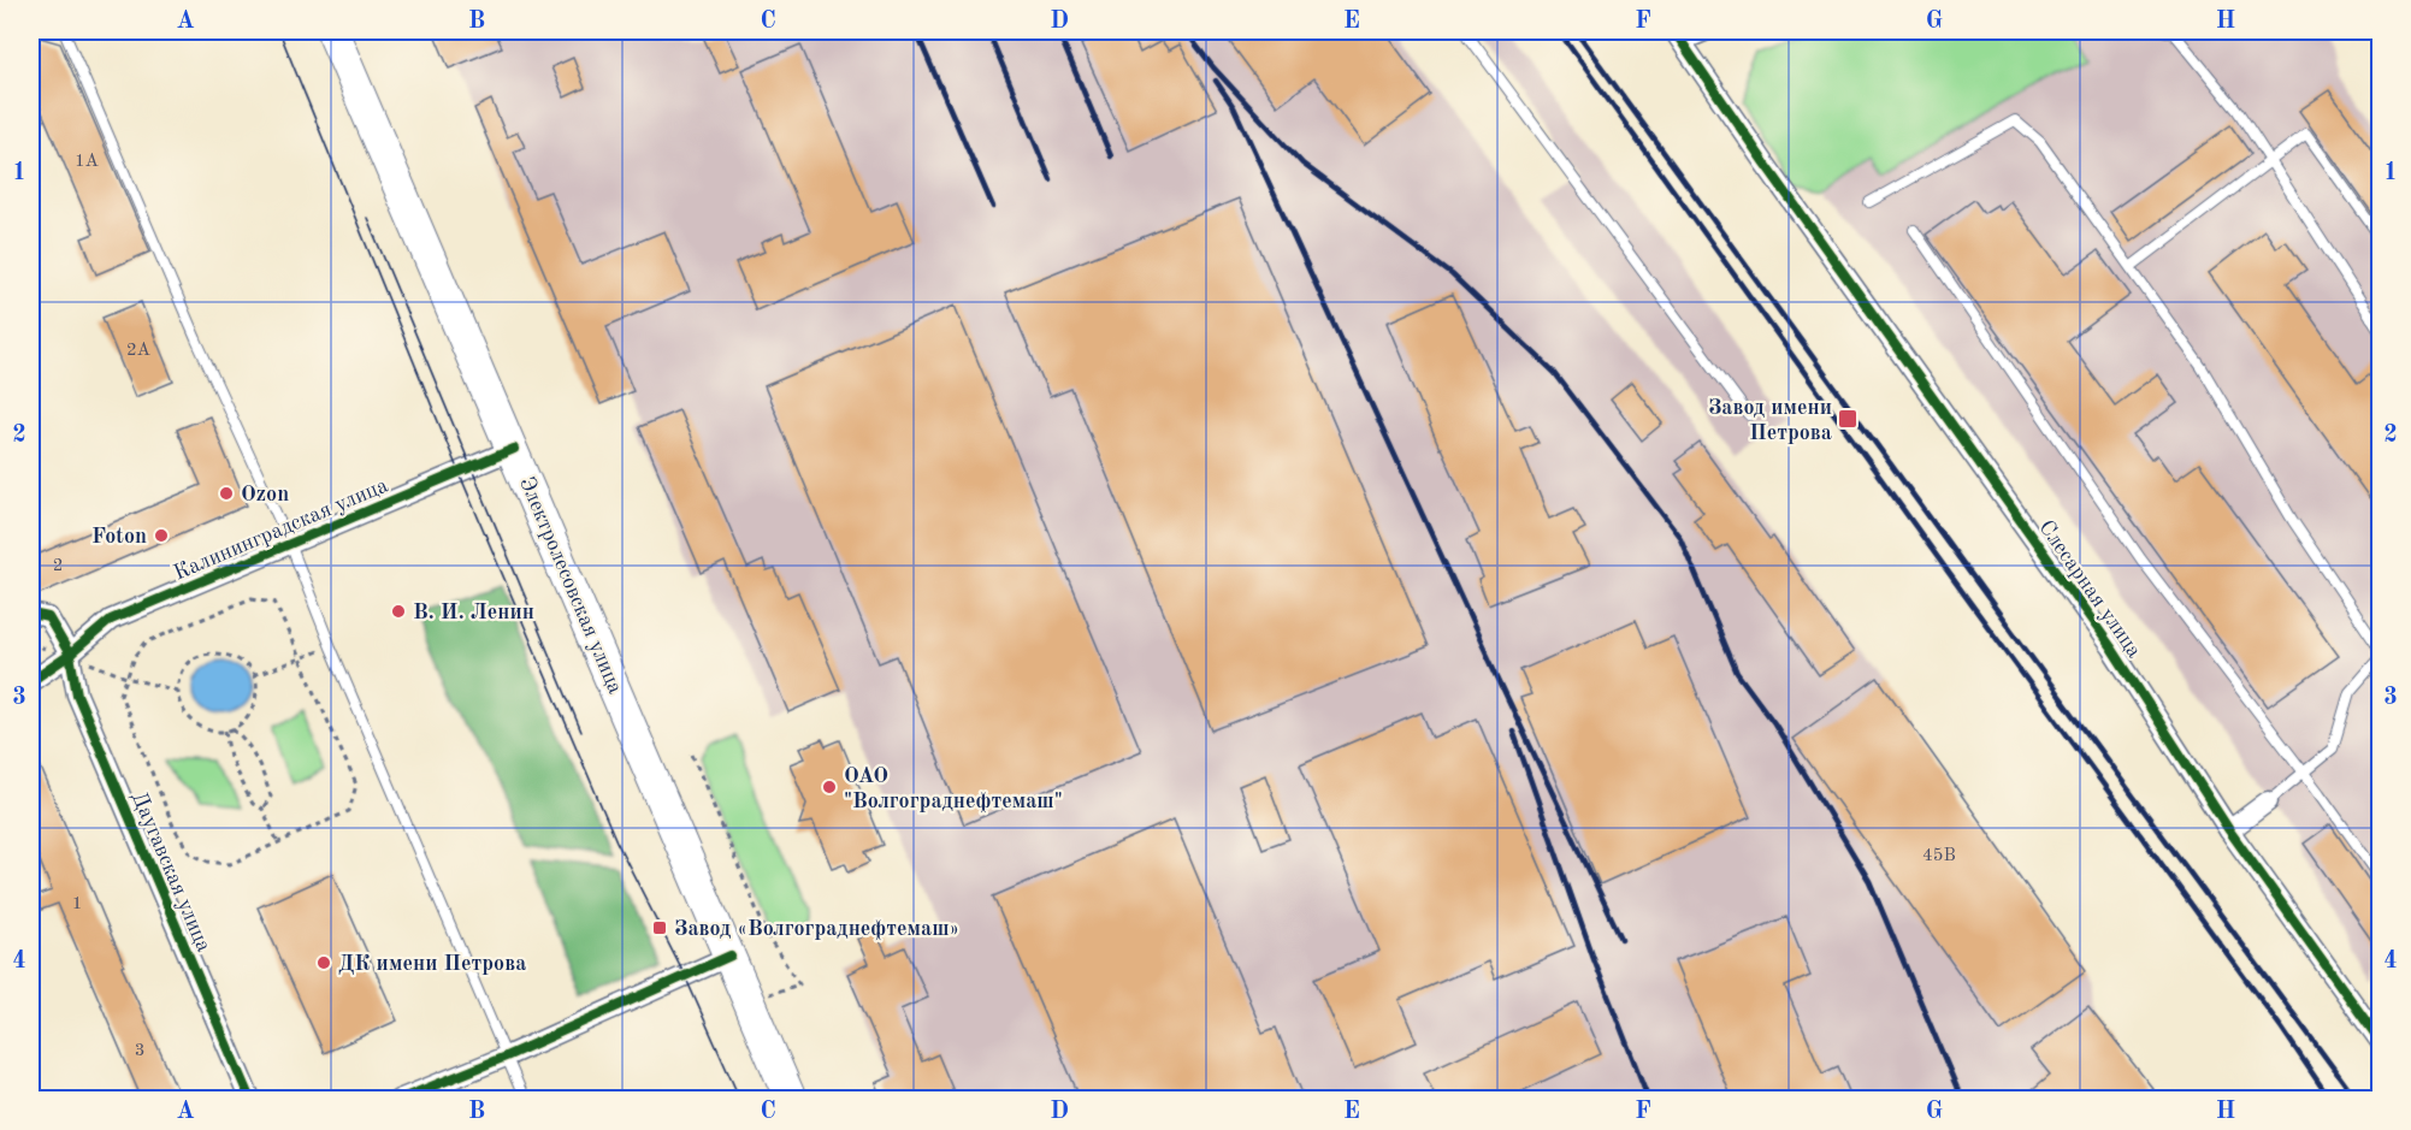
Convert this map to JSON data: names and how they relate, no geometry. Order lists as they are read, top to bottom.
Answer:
{
  "streets": {
    "main road": ["Электролесовская улица"],
    "street": ["Калининградская улица", "Слесарная улица", "Даугавская улица"]
  },
  "crossings": [
    ["Калининградская улица", "Электролесовская улица"],
    ["Калининградская улица", "Даугавская улица"]
  ],
  "places": {
    "transit": ["Завод имени Петрова", "Завод «Волгограднефтемаш»"],
    "other": [
      "Ozon",
      "Foton",
      "В. И. Ленин",
      "ОАО \"Волгограднефтемаш\"",
      "ДК имени Петрова"
    ]
  },
  "house_numbers": [
    "1А",
    "2А",
    "2",
    "45В",
    "1",
    "3"
  ],
  "grid": {
    "columns": [
      "A",
      "B",
      "C",
      "D",
      "E",
      "F",
      "G",
      "H"
    ],
    "rows": [
      "1",
      "2",
      "3",
      "4"
    ]
  }
}
